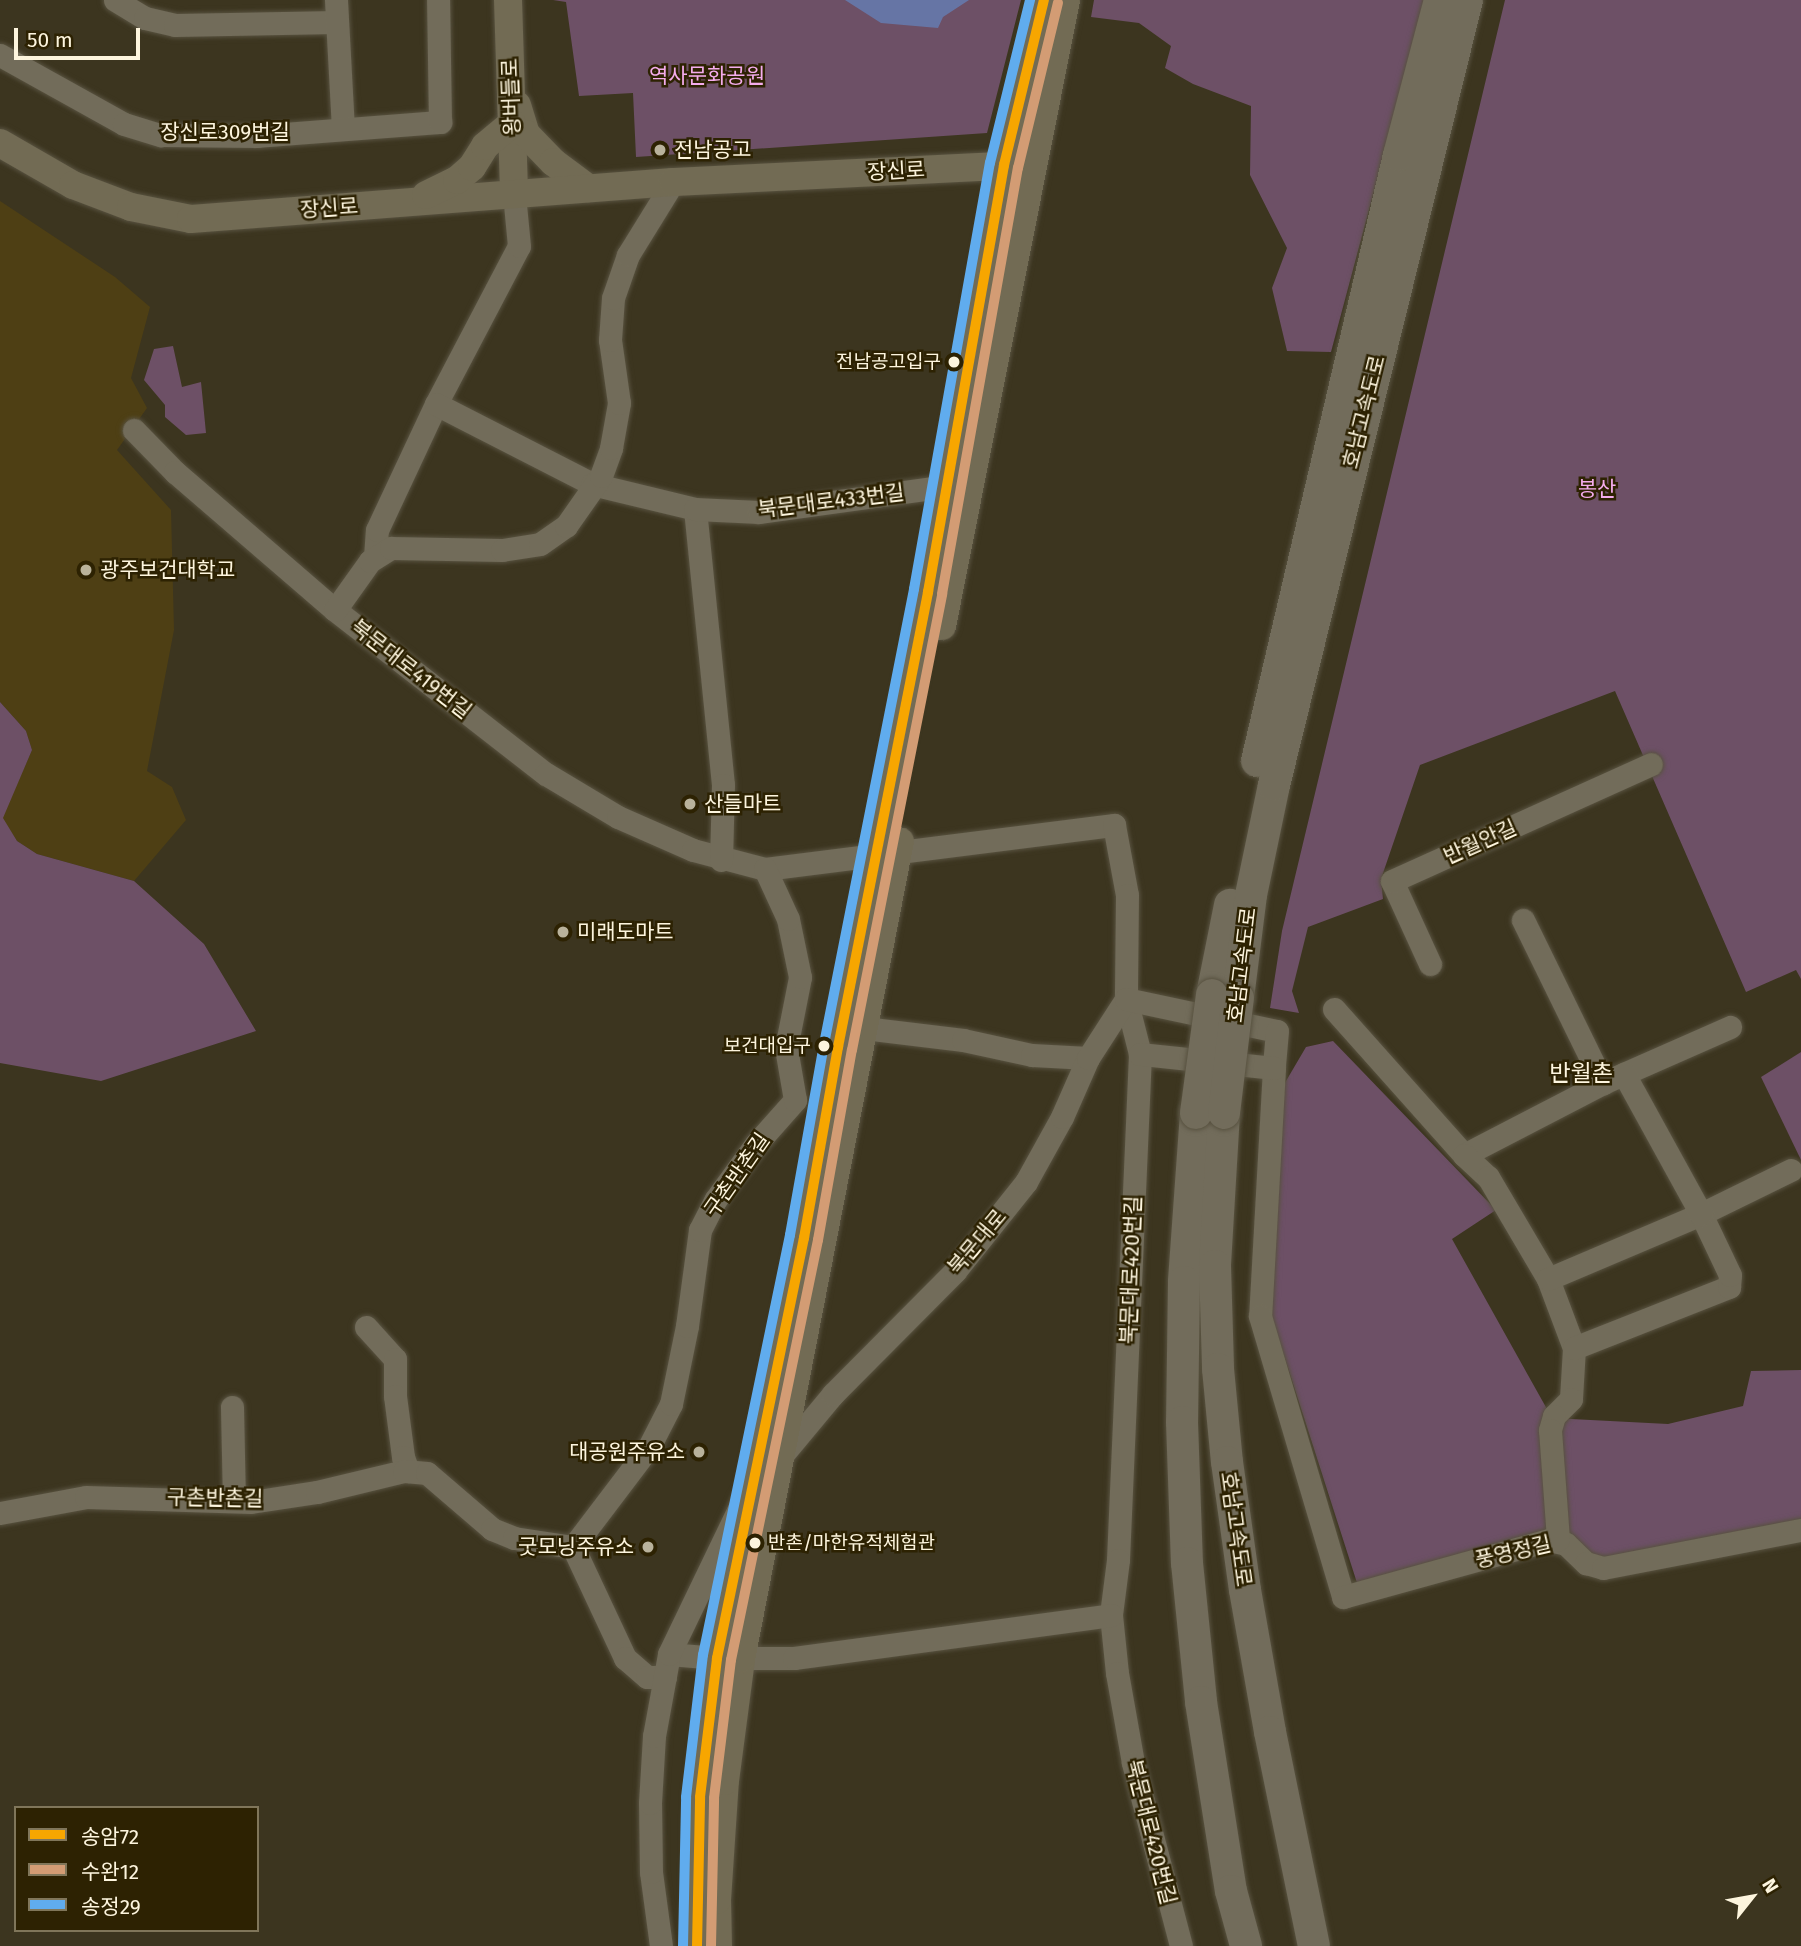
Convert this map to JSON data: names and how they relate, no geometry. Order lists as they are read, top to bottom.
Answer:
{
  "streets": {
    "highway": ["호남고속도로"],
    "main road": ["왕버들로", "장신로", "북문대로"],
    "street": [
      "장신로309번길",
      "북문대로433번길",
      "북문대로419번길",
      "반월안길",
      "구촌반촌길",
      "북문대로420번길",
      "풍영정길"
    ]
  },
  "crossings": [
    ["왕버들로", "장신로"],
    ["장신로", "북문대로"],
    ["북문대로433번길", "북문대로"],
    ["북문대로419번길", "구촌반촌길"],
    ["북문대로419번길", "북문대로"],
    ["북문대로419번길", "북문대로420번길"],
    ["북문대로", "북문대로420번길"]
  ],
  "districts": ["반월촌"],
  "parks": ["역사문화공원", "봉산"],
  "places": [
    "전남공고",
    "전남공고입구",
    "광주보건대학교",
    "산들마트",
    "미래도마트",
    "보건대입구",
    "대공원주유소",
    "반촌/마한유적체험관",
    "굿모닝주유소"
  ],
  "lines": ["transit line 송암72", "transit line 송정29", "transit line 수완12"],
  "legend": ["송암72", "수완12", "송정29"],
  "scale_bar": "50 m",
  "north": "top right"
}
